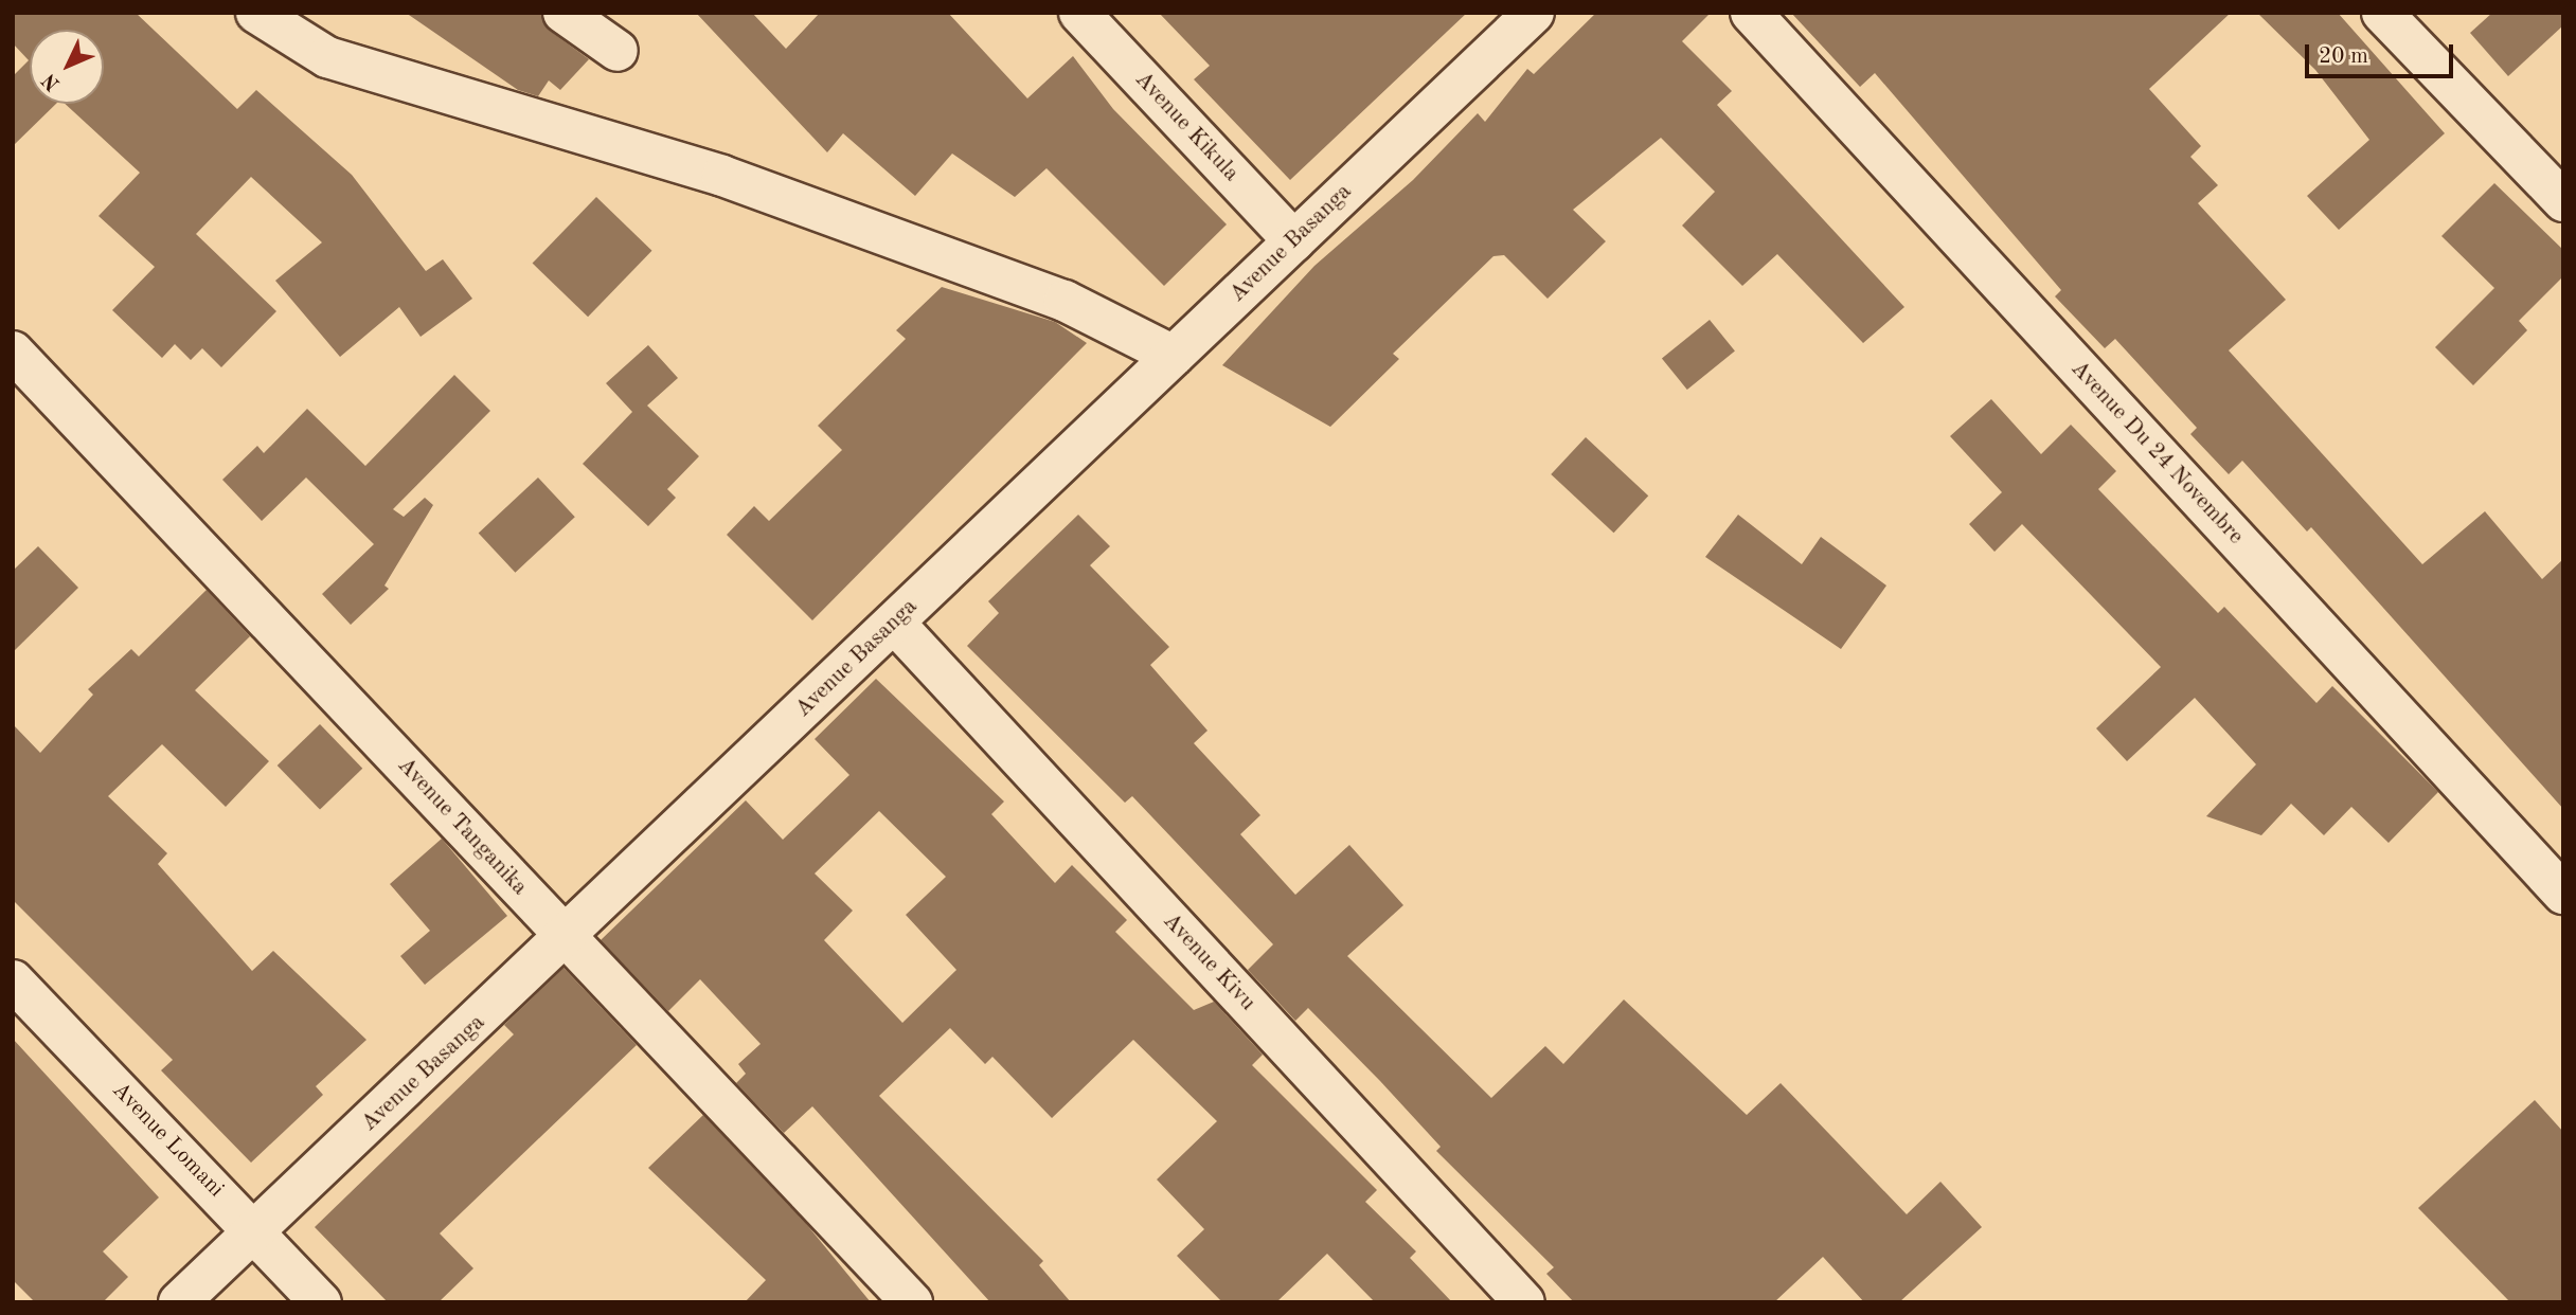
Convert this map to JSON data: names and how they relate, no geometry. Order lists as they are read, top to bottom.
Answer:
{
  "streets": {
    "street": [
      "Avenue Kikula",
      "Avenue Basanga",
      "Avenue Du 24 Novembre",
      "Avenue Tanganika",
      "Avenue Kivu",
      "Avenue Lomani"
    ]
  },
  "crossings": [
    ["Avenue Kikula", "Avenue Basanga"],
    ["Avenue Basanga", "Avenue Tanganika"],
    ["Avenue Basanga", "Avenue Kivu"],
    ["Avenue Basanga", "Avenue Lomani"]
  ],
  "scale_bar": "20 m",
  "north": "bottom left"
}
